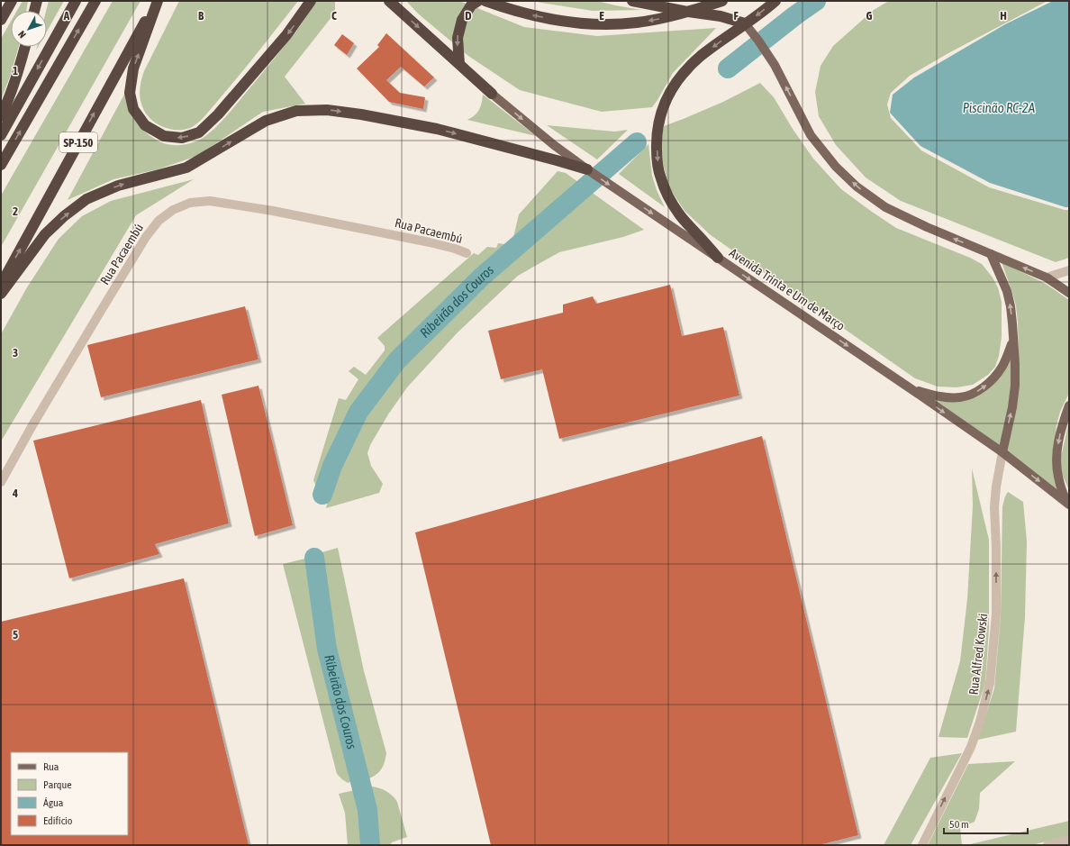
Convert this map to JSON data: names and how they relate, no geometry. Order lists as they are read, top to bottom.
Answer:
{
  "streets": {
    "highway": ["SP-150"],
    "main road": ["Avenida Trinta e Um de Março"],
    "street": ["Rua Pacaembú", "Rua Alfred Kowski"]
  },
  "crossings": [
    ["Avenida Trinta e Um de Março", "Rua Alfred Kowski"]
  ],
  "one_way": ["Avenida Trinta e Um de Março", "Rua Alfred Kowski"],
  "water": ["Piscinão RC-2A", "Ribeirão dos Couros"],
  "legend": [
    "Rua",
    "Parque",
    "Água",
    "Edifício"
  ],
  "scale_bar": "50 m",
  "north": "bottom left",
  "grid": {
    "columns": [
      "A",
      "B",
      "C",
      "D",
      "E",
      "F",
      "G",
      "H"
    ],
    "rows": [
      "1",
      "2",
      "3",
      "4",
      "5"
    ]
  }
}
